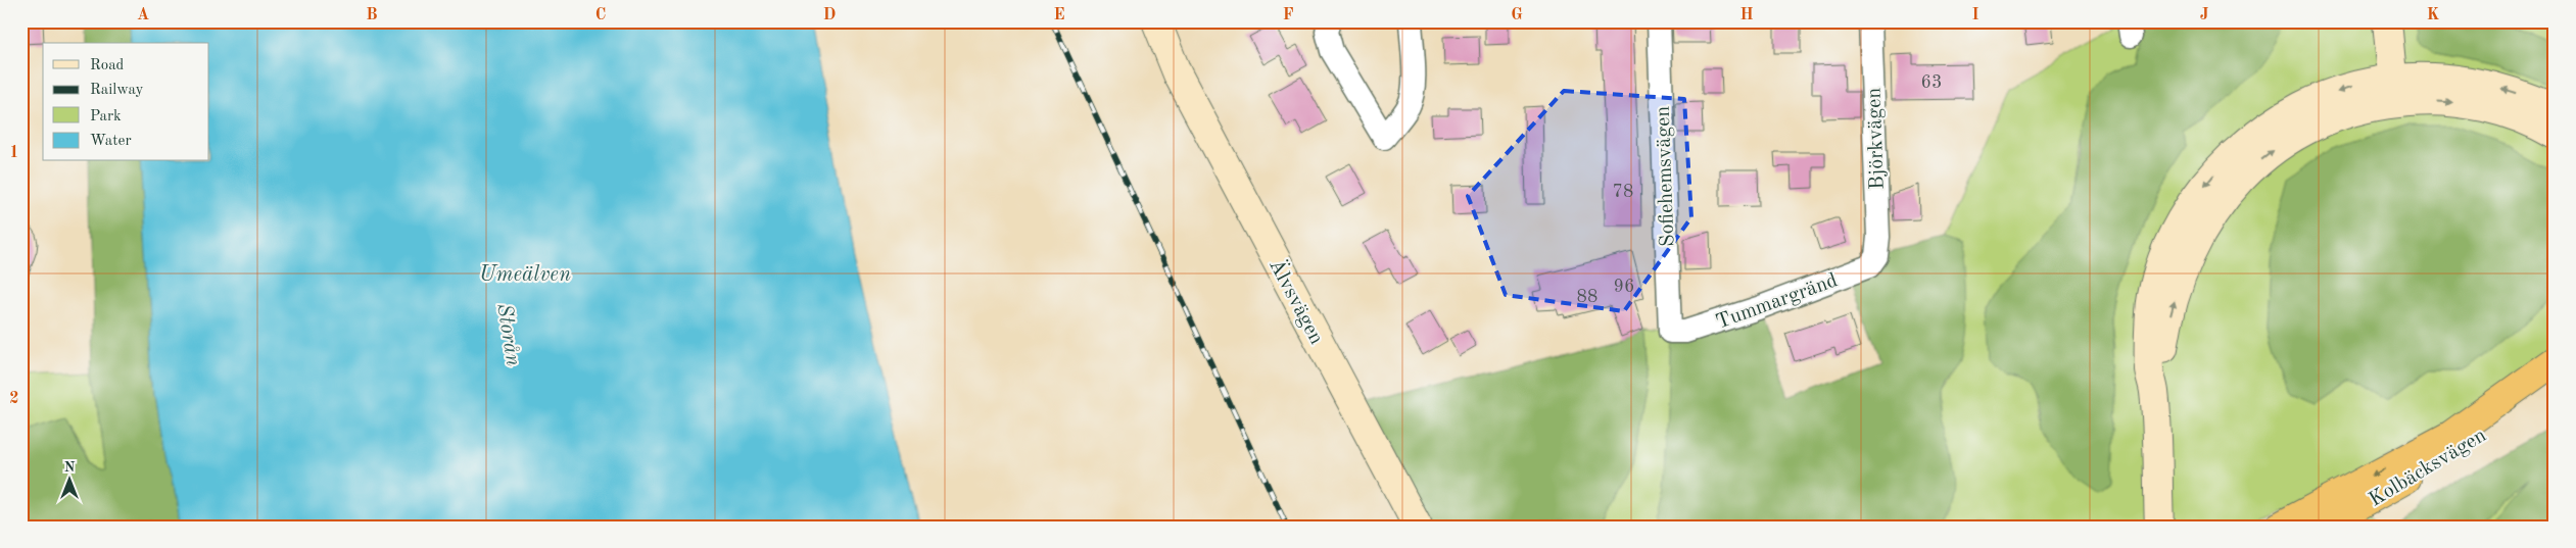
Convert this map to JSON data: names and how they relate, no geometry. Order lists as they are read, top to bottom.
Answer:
{
  "streets": {
    "highway": ["Kolbäcksvägen"],
    "main road": ["Älvsvägen"],
    "street": ["Björkvägen", "Sofiehemsvägen", "Tummargränd"]
  },
  "crossings": [
    ["Björkvägen", "Tummargränd"],
    ["Sofiehemsvägen", "Tummargränd"]
  ],
  "water": ["Umeälven", "Storån"],
  "house_numbers": [
    "63",
    "78",
    "96",
    "88"
  ],
  "legend": [
    "Road",
    "Railway",
    "Park",
    "Water"
  ],
  "north": "top",
  "grid": {
    "columns": [
      "A",
      "B",
      "C",
      "D",
      "E",
      "F",
      "G",
      "H",
      "I",
      "J",
      "K"
    ],
    "rows": ["1", "2"]
  }
}
